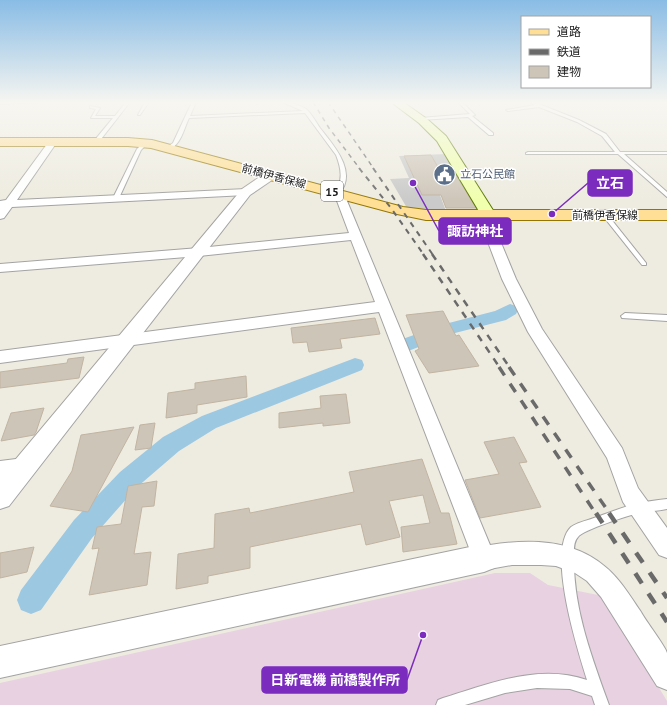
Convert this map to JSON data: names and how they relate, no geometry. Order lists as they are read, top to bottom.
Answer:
{
  "streets": {
    "main road": ["前橋伊香保線", "15"]
  },
  "places": {
    "public building": ["立石公民館"],
    "other": ["諏訪神社", "立石", "日新電機 前橋製作所"]
  },
  "legend": ["道路", "鉄道", "建物"]
}
